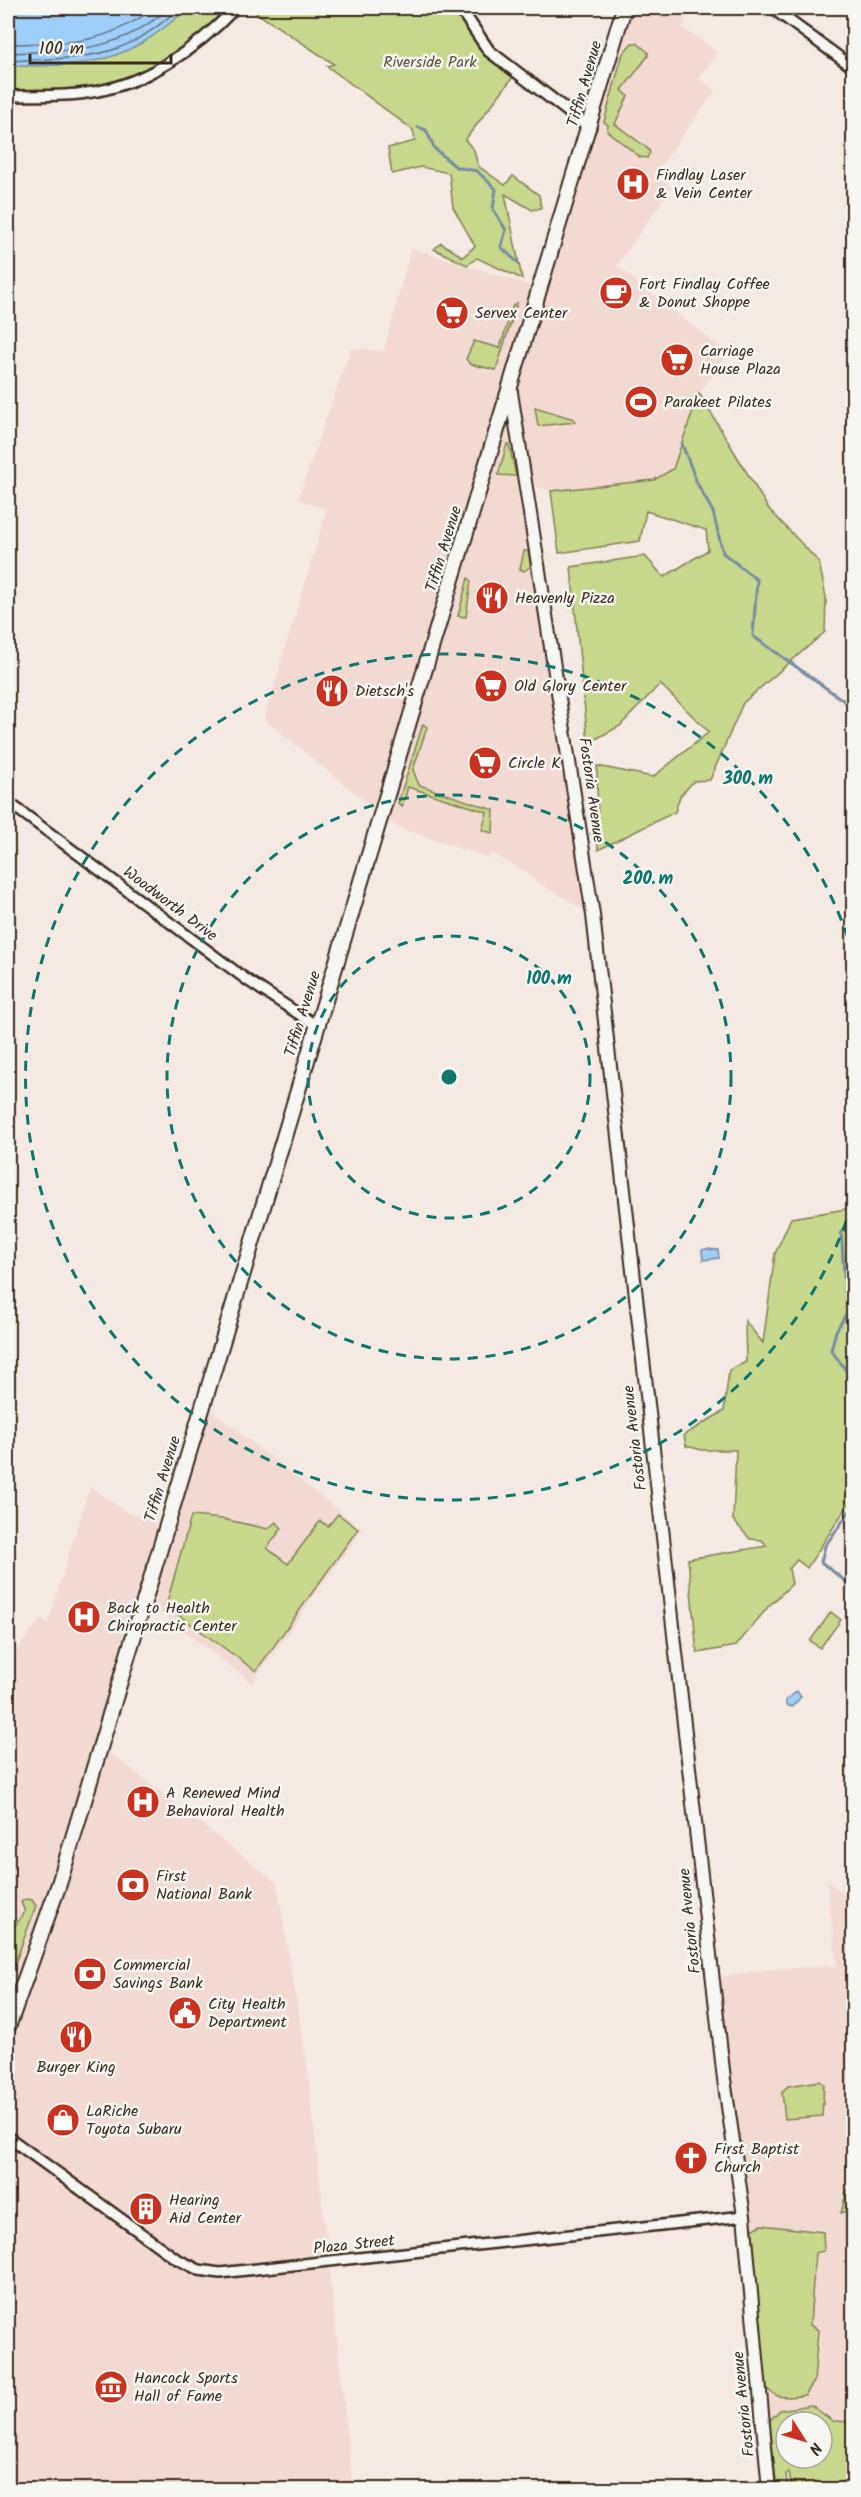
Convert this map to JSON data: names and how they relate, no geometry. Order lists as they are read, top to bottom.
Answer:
{
  "streets": {
    "highway": ["Tiffin Avenue"],
    "main road": ["Fostoria Avenue"],
    "street": ["Woodworth Drive", "Plaza Street"]
  },
  "crossings": [
    ["Tiffin Avenue", "Fostoria Avenue"],
    ["Tiffin Avenue", "Woodworth Drive"],
    ["Fostoria Avenue", "Plaza Street"]
  ],
  "parks": ["Riverside Park"],
  "places": {
    "hospital": ["Findlay Laser & Vein Center", "Back to Health Chiropractic Center", "A Renewed Mind Behavioral Health"],
    "cafe": ["Fort Findlay Coffee & Donut Shoppe"],
    "supermarket": [
      "Servex Center",
      "Carriage House Plaza",
      "Old Glory Center",
      "Circle K"
    ],
    "sports": ["Parakeet Pilates"],
    "restaurant": ["Heavenly Pizza", "Dietsch's", "Burger King"],
    "bank": ["First National Bank", "Commercial Savings Bank"],
    "public building": ["City Health Department"],
    "shop": ["LaRiche Toyota Subaru"],
    "church": ["First Baptist Church"],
    "building": ["Hearing Aid Center"],
    "museum": ["Hancock Sports Hall of Fame"]
  },
  "scale_bar": "100 m",
  "north": "bottom right",
  "rings": ["300 m", "200 m", "100 m"]
}
